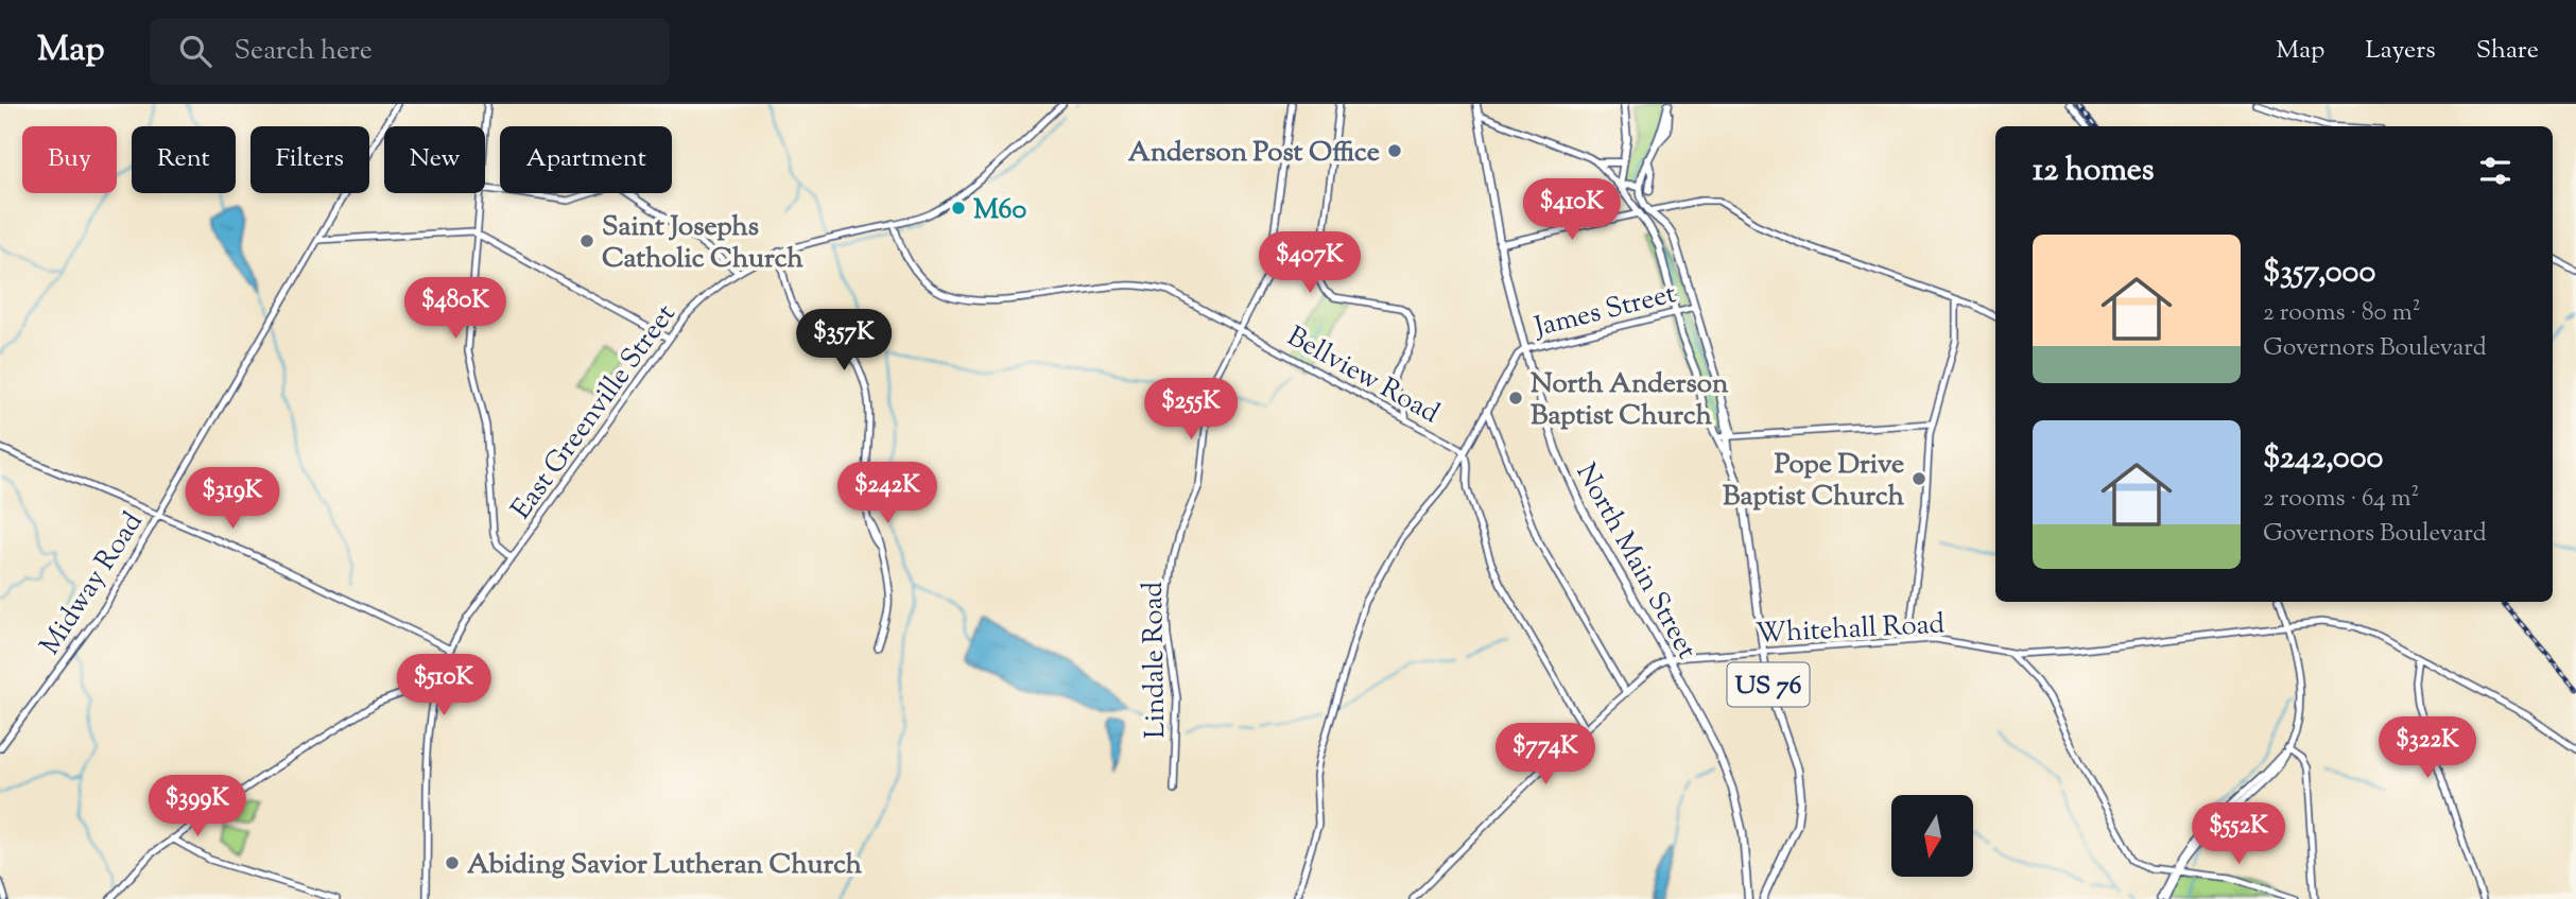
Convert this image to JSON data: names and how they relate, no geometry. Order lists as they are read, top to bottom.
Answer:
{
  "streets": {
    "main road": ["North Main Street", "US 76"],
    "street": [
      "James Street",
      "Bellview Road",
      "East Greenville Street",
      "Midway Road",
      "Whitehall Road",
      "Lindale Road"
    ]
  },
  "crossings": [
    ["James Street", "North Main Street"],
    ["James Street", "US 76"],
    ["Bellview Road", "East Greenville Street"],
    ["Bellview Road", "Lindale Road"],
    ["North Main Street", "Whitehall Road"],
    ["Whitehall Road", "US 76"]
  ],
  "places": [
    "Anderson Post Office",
    "M60",
    "Saint Josephs Catholic Church",
    "North Anderson Baptist Church",
    "Pope Drive Baptist Church",
    "Abiding Savior Lutheran Church"
  ],
  "north": "bottom",
  "page": {
    "header": "Map",
    "search": "Search here",
    "nav": ["Map", "Layers", "Share"],
    "chip": [
      "Buy",
      "Rent",
      "Filters",
      "New",
      "Apartment"
    ],
    "heading": "12 homes",
    "price": [
      "$410K",
      "$407K",
      "$480K",
      "$357K",
      "$255K",
      "$242K",
      "$319K",
      "$510K",
      "$322K",
      "$774K",
      "$399K",
      "$552K"
    ],
    "list": [
      {
        "name": "$357,000",
        "note": "2 rooms · 80 m² · Governors Boulevard"
      },
      {
        "name": "$242,000",
        "note": "2 rooms · 64 m² · Governors Boulevard"
      }
    ]
  }
}
